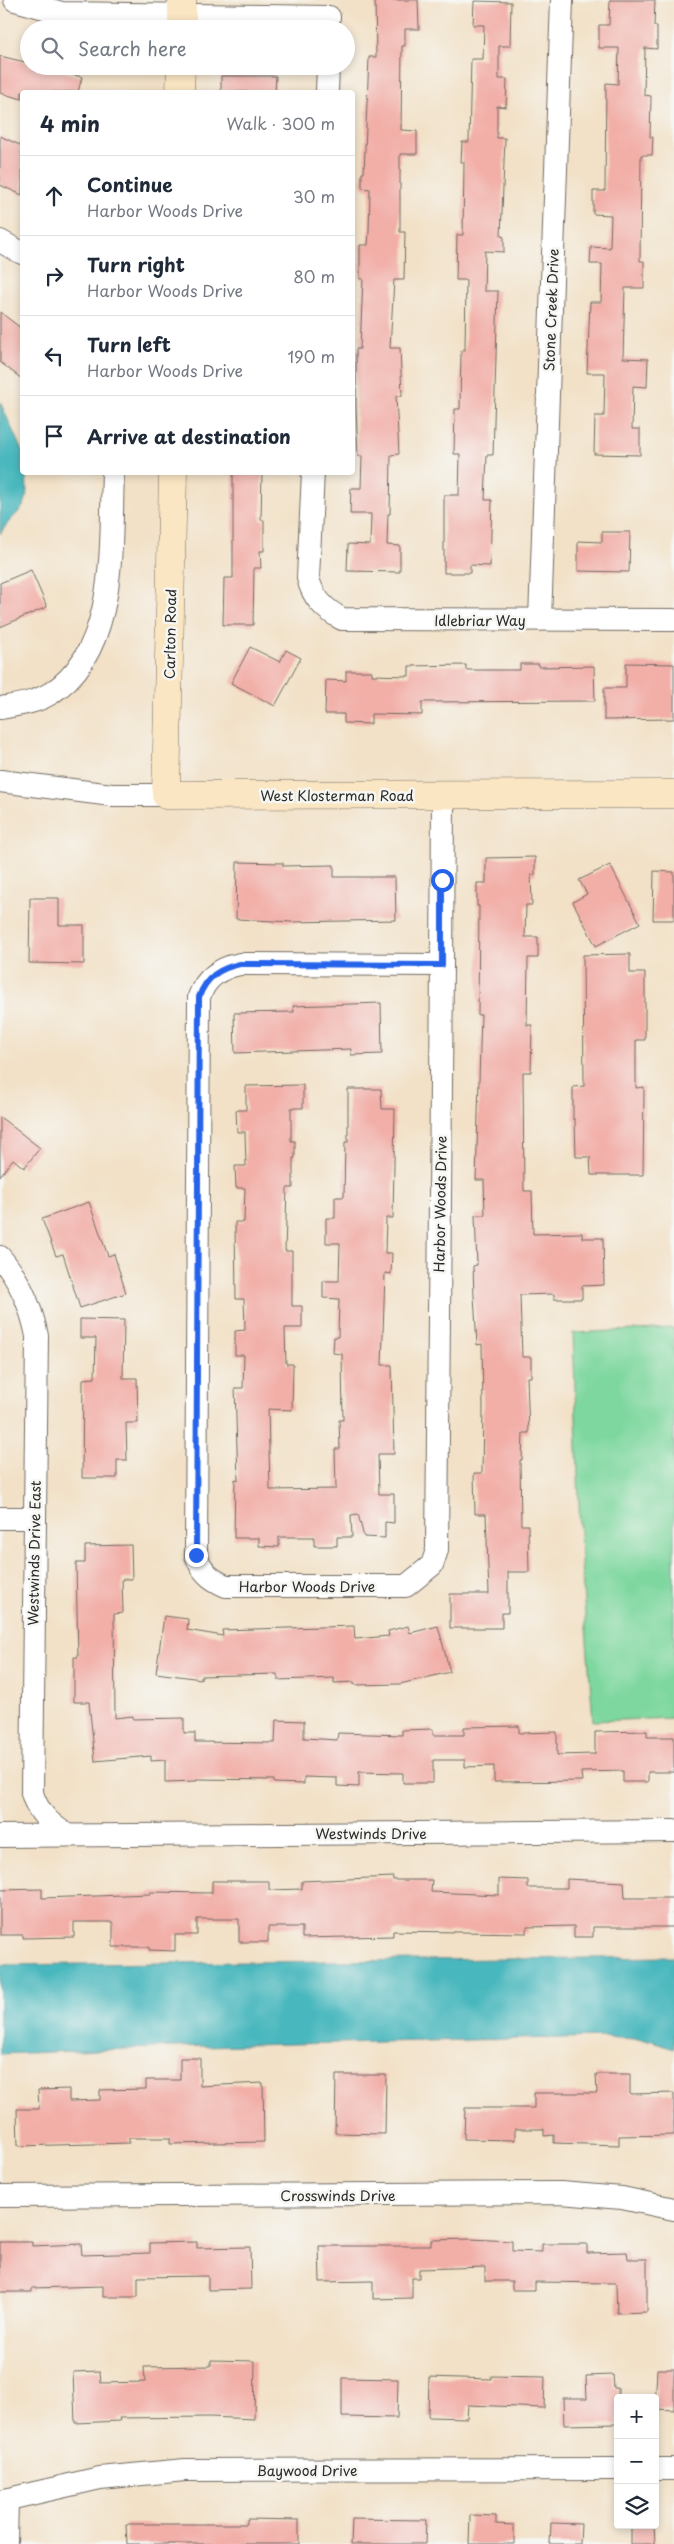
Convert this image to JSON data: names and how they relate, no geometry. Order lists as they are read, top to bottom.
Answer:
{
  "streets": {
    "street": [
      "Stone Creek Drive",
      "Idlebriar Way",
      "Carlton Road",
      "West Klosterman Road",
      "Harbor Woods Drive",
      "Westwinds Drive East",
      "Westwinds Drive",
      "Crosswinds Drive",
      "Baywood Drive"
    ]
  },
  "crossings": [
    ["Stone Creek Drive", "Idlebriar Way"],
    ["Carlton Road", "West Klosterman Road"],
    ["West Klosterman Road", "Harbor Woods Drive"],
    ["Westwinds Drive East", "Westwinds Drive"]
  ],
  "page": {
    "search": "Search here",
    "heading": ["4 min", "Walk · 300 m"],
    "list": [
      ["Continue", "Harbor Woods Drive", "30 m"],
      ["Turn right", "Harbor Woods Drive", "80 m"],
      ["Turn left", "Harbor Woods Drive", "190 m"],
      "Arrive at destination"
    ],
    "map_buttons": ["+", "−"]
  }
}
